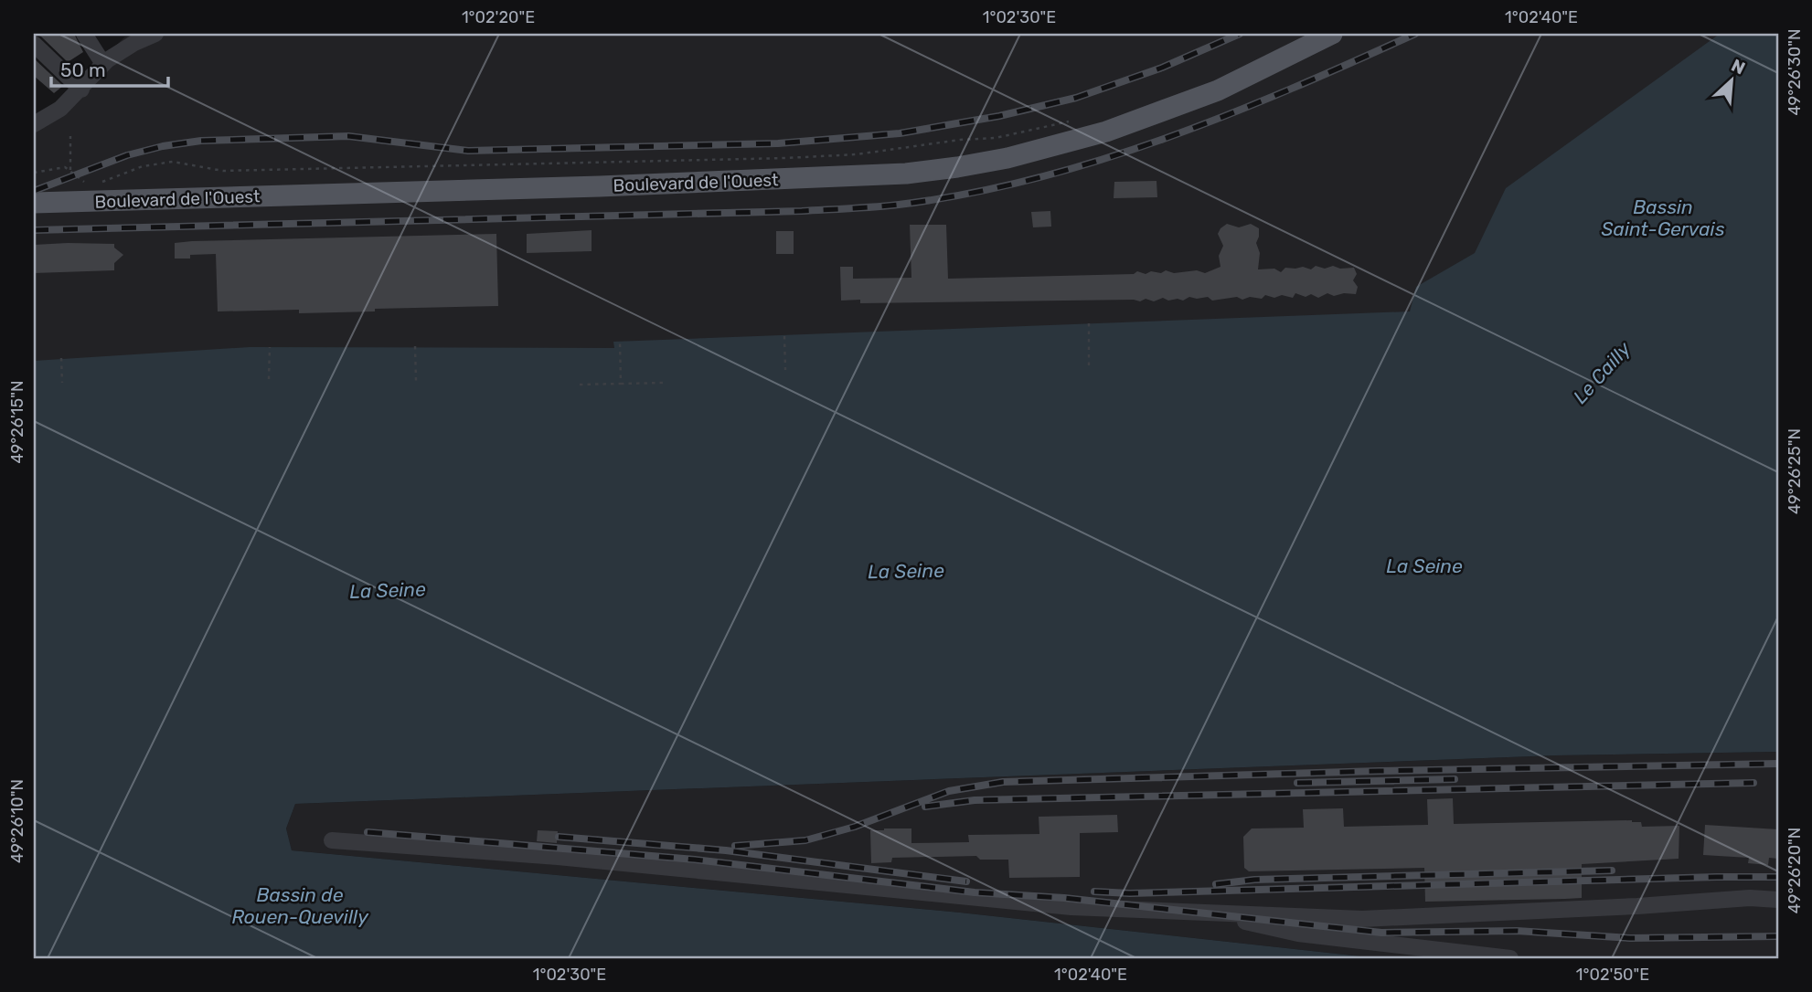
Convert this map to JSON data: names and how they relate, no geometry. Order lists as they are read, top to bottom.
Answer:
{
  "streets": {
    "main road": ["Boulevard de l'Ouest"]
  },
  "water": [
    "Bassin Saint-Gervais",
    "Le Cailly",
    "La Seine",
    "Bassin de Rouen-Quevilly"
  ],
  "scale_bar": "50 m",
  "north": "top right",
  "coordinates": [
    "1°02'20\"E",
    "1°02'30\"E",
    "1°02'40\"E",
    "49°26'30\"N",
    "49°26'15\"N",
    "49°26'25\"N",
    "49°26'10\"N",
    "49°26'20\"N",
    "1°02'50\"E"
  ]
}
